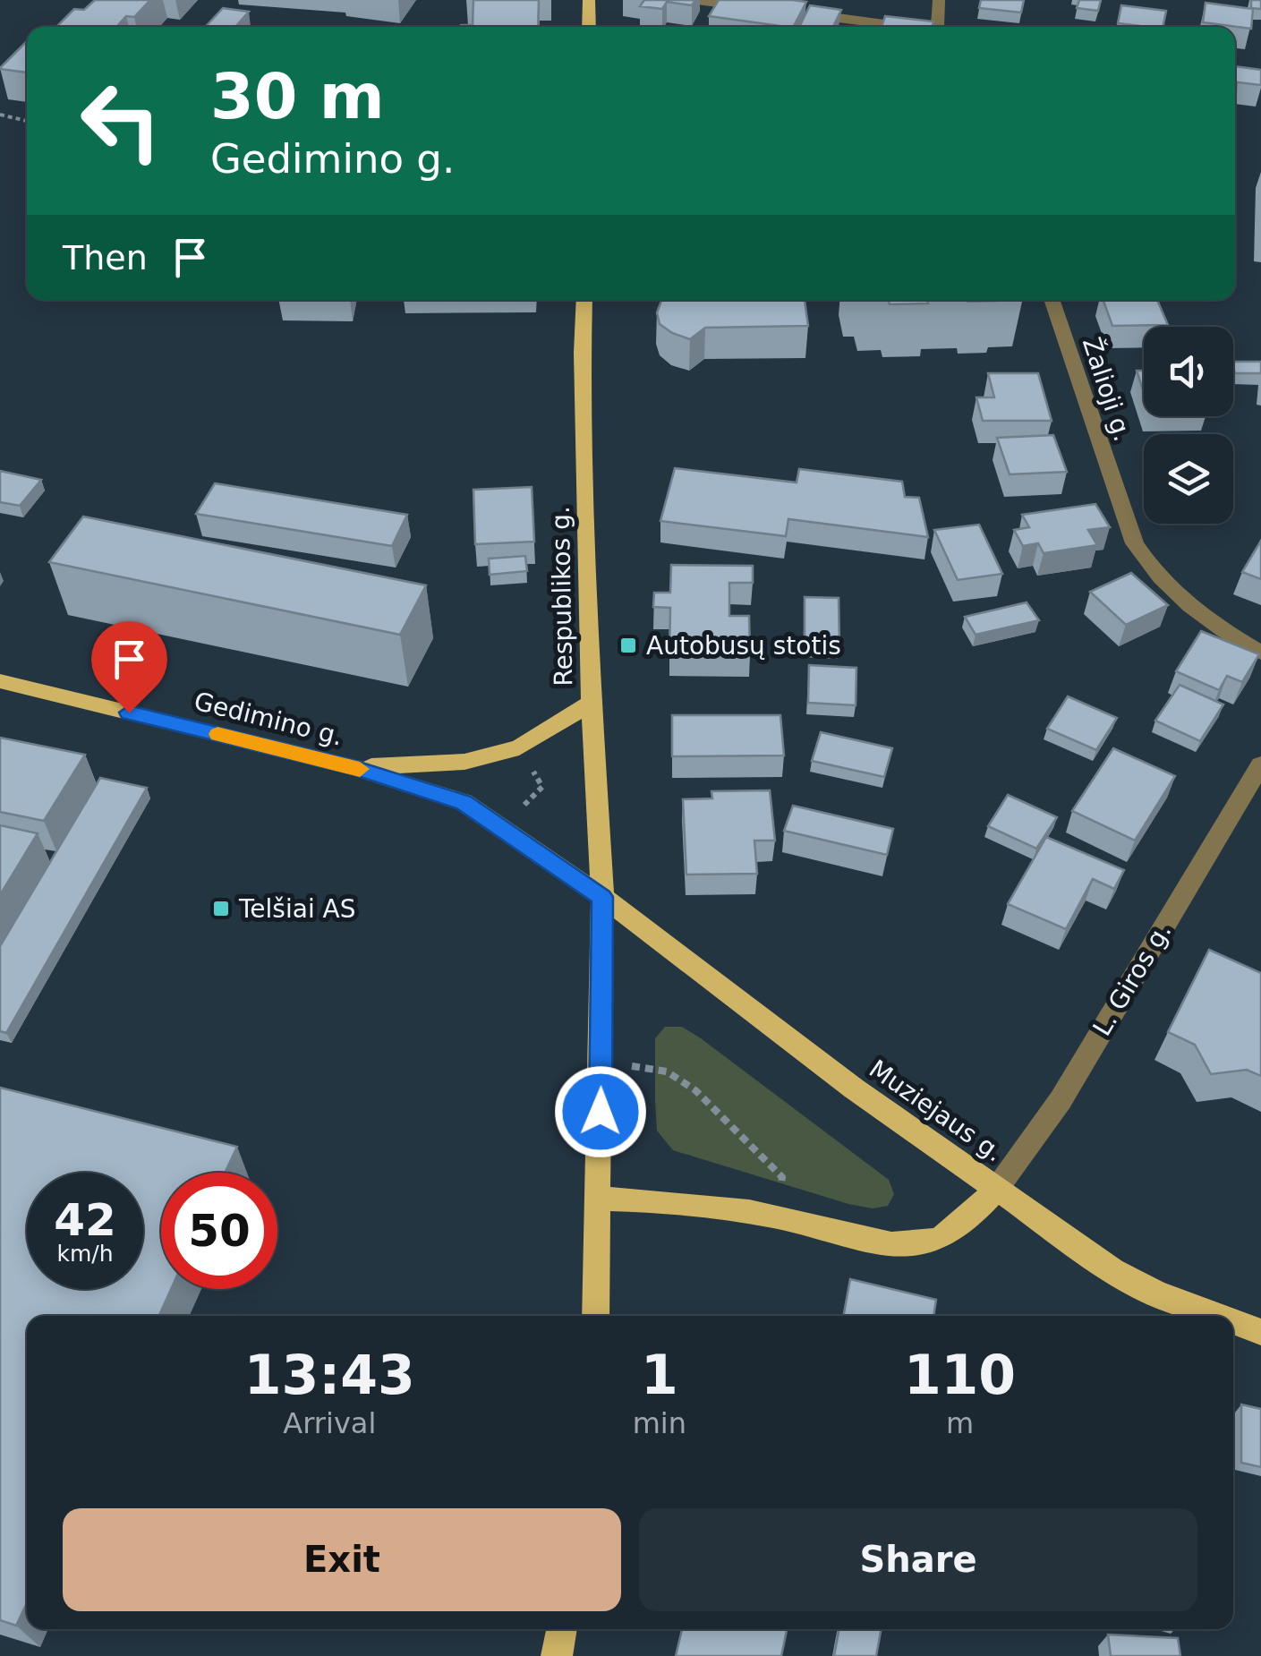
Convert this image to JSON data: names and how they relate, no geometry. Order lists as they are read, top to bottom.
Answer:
{
  "streets": {
    "main road": ["Respublikos g.", "Gedimino g.", "Muziejaus g."],
    "street": ["Žalioji g.", "L. Giros g."]
  },
  "crossings": [
    ["Respublikos g.", "Gedimino g."],
    ["Respublikos g.", "Muziejaus g."],
    ["Gedimino g.", "Muziejaus g."],
    ["L. Giros g.", "Muziejaus g."]
  ],
  "places": {
    "transit": ["Autobusų stotis", "Telšiai AS"]
  },
  "page": {
    "turn": ["30 m", "Gedimino g."],
    "then": "Then",
    "speed": "42 km/h",
    "limit": "50",
    "eta": [
      "13:43",
      "Arrival",
      "1",
      "min",
      "110",
      "m"
    ],
    "buttons": ["Exit", "Share"]
  }
}
